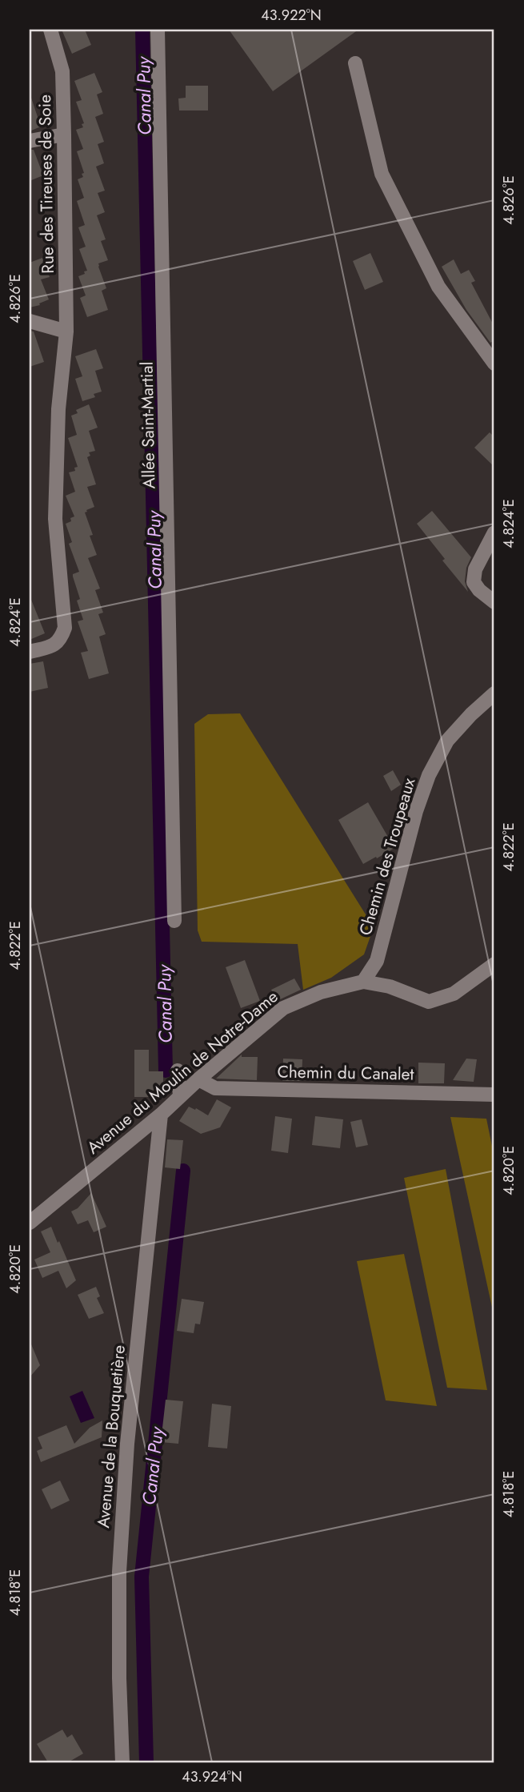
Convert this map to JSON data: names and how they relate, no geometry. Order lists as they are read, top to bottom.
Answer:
{
  "streets": {
    "street": [
      "Rue des Tireuses de Soie",
      "Allée Saint-Martial",
      "Chemin des Troupeaux",
      "Avenue du Moulin de Notre-Dame",
      "Chemin du Canalet",
      "Avenue de la Bouquetière"
    ]
  },
  "crossings": [
    ["Chemin des Troupeaux", "Avenue du Moulin de Notre-Dame"],
    ["Avenue du Moulin de Notre-Dame", "Chemin du Canalet"],
    ["Avenue du Moulin de Notre-Dame", "Avenue de la Bouquetière"]
  ],
  "water": ["Canal Puy"],
  "coordinates": [
    "43.922°N",
    "4.826°E",
    "4.824°E",
    "4.822°E",
    "4.820°E",
    "4.818°E",
    "43.924°N"
  ]
}
